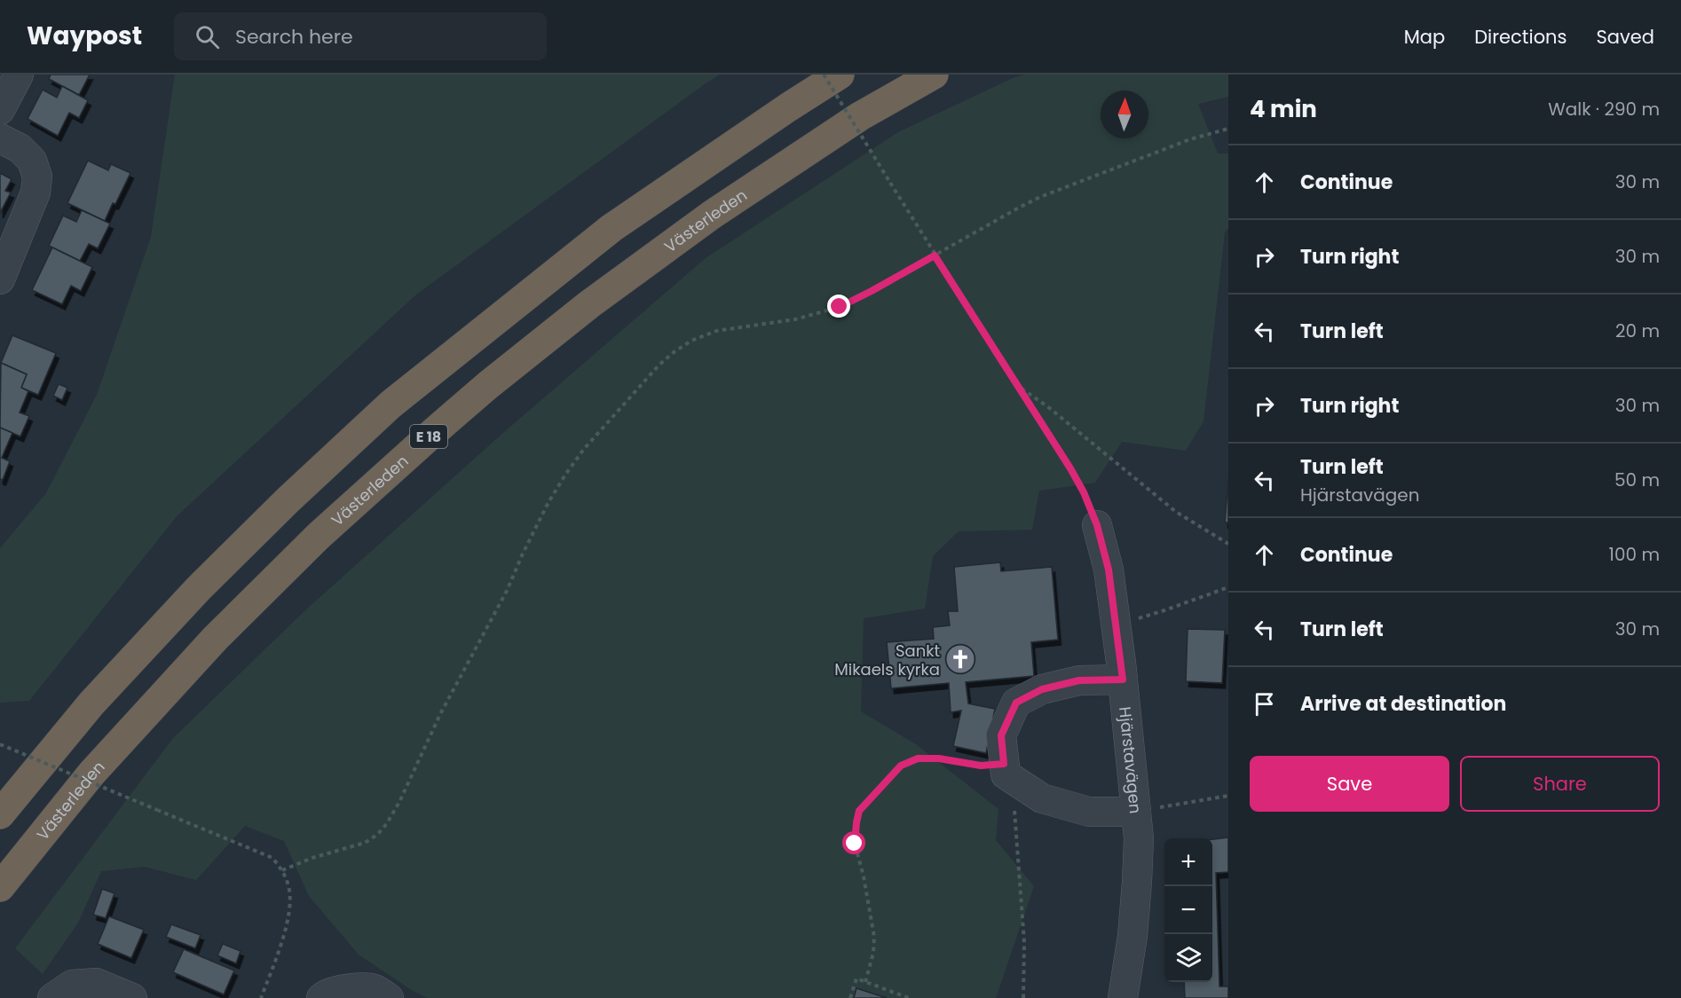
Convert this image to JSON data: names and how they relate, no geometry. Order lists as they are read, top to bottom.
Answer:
{
  "streets": {
    "highway": ["Västerleden", "E 18"],
    "street": ["Hjärstavägen"]
  },
  "places": {
    "church": ["Sankt Mikaels kyrka"]
  },
  "north": "top",
  "page": {
    "header": "Waypost",
    "search": "Search here",
    "nav": ["Map", "Directions", "Saved"],
    "heading": ["4 min", "Walk · 290 m"],
    "list": [
      ["Continue", "30 m"],
      ["Turn right", "30 m"],
      ["Turn left", "20 m"],
      ["Turn right", "30 m"],
      ["Turn left", "Hjärstavägen", "50 m"],
      ["Continue", "100 m"],
      ["Turn left", "30 m"],
      "Arrive at destination"
    ],
    "buttons": ["Save", "Share"],
    "map_buttons": ["+", "−"]
  }
}
